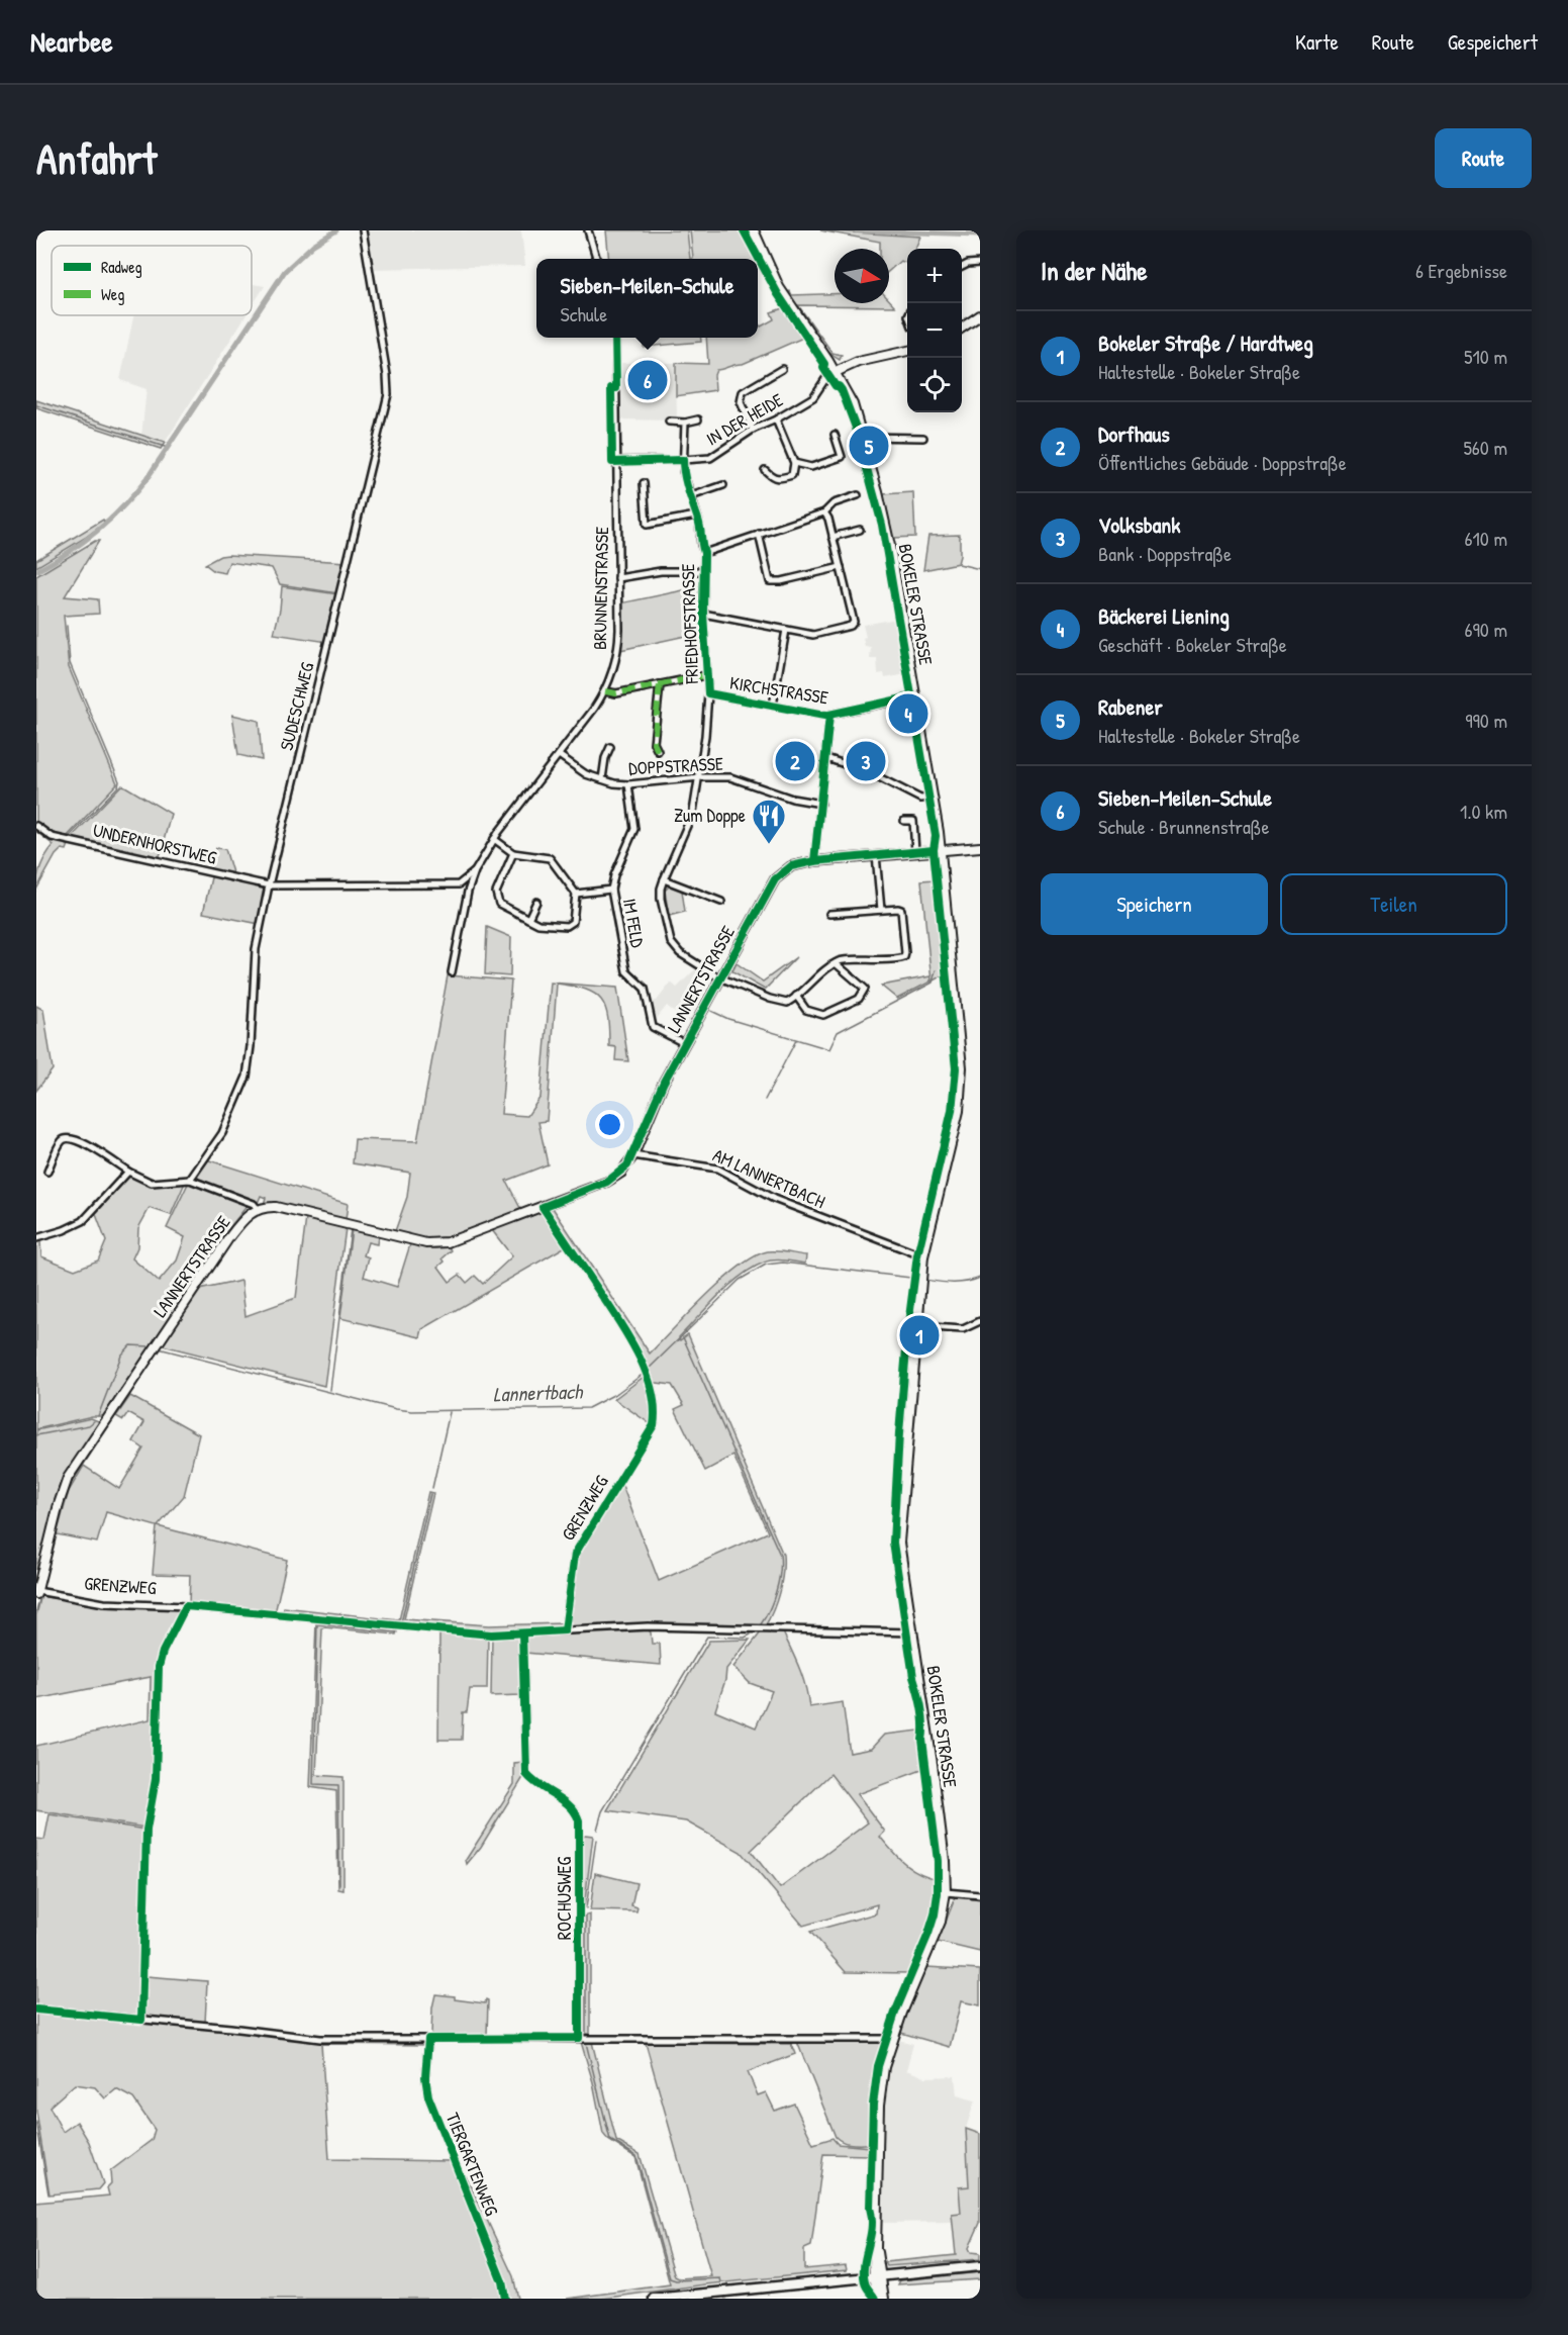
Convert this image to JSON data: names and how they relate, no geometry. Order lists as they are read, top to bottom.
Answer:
{
  "streets": {
    "main road": ["BOKELER STRASSE", "LANNERTSTRASSE"],
    "street": [
      "IN DER HEIDE",
      "BRUNNENSTRASSE",
      "FRIEDHOFSTRASSE",
      "KIRCHSTRASSE",
      "SUDESCHWEG",
      "DOPPSTRASSE",
      "UNDERNHORSTWEG",
      "IM FELD",
      "AM LANNERTBACH",
      "GRENZWEG",
      "ROCHUSWEG",
      "TIERGARTENWEG"
    ]
  },
  "crossings": [
    ["IN DER HEIDE", "BRUNNENSTRASSE"],
    ["IN DER HEIDE", "BOKELER STRASSE"],
    ["BRUNNENSTRASSE", "DOPPSTRASSE"],
    ["BOKELER STRASSE", "KIRCHSTRASSE"],
    ["BOKELER STRASSE", "LANNERTSTRASSE"],
    ["BOKELER STRASSE", "AM LANNERTBACH"],
    ["BOKELER STRASSE", "GRENZWEG"],
    ["FRIEDHOFSTRASSE", "KIRCHSTRASSE"],
    ["FRIEDHOFSTRASSE", "DOPPSTRASSE"],
    ["FRIEDHOFSTRASSE", "LANNERTSTRASSE"],
    ["SUDESCHWEG", "UNDERNHORSTWEG"],
    ["DOPPSTRASSE", "IM FELD"],
    ["IM FELD", "LANNERTSTRASSE"],
    ["LANNERTSTRASSE", "AM LANNERTBACH"],
    ["LANNERTSTRASSE", "GRENZWEG"],
    ["GRENZWEG", "ROCHUSWEG"]
  ],
  "water": ["Lannertbach"],
  "places": {
    "restaurant": ["Zum Doppe"]
  },
  "legend": ["Radweg", "Weg"],
  "north": "right",
  "page": {
    "header": "Nearbee",
    "nav": ["Karte", "Route", "Gespeichert"],
    "buttons": [
      "Route",
      ["Speichern", "Teilen"]
    ],
    "title": "Anfahrt",
    "heading": ["In der Nähe", "6 Ergebnisse"],
    "map_buttons": ["+", "−"],
    "popup": ["Sieben-Meilen-Schule", "Schule"],
    "list": [
      {
        "mark": "1",
        "name": "Bokeler Straße / Hardtweg",
        "note": "Haltestelle · Bokeler Straße",
        "value": "510 m"
      },
      {
        "mark": "2",
        "name": "Dorfhaus",
        "note": "Öffentliches Gebäude · Doppstraße",
        "value": "560 m"
      },
      {
        "mark": "3",
        "name": "Volksbank",
        "note": "Bank · Doppstraße",
        "value": "610 m"
      },
      {
        "mark": "4",
        "name": "Bäckerei Liening",
        "note": "Geschäft · Bokeler Straße",
        "value": "690 m"
      },
      {
        "mark": "5",
        "name": "Rabener",
        "note": "Haltestelle · Bokeler Straße",
        "value": "990 m"
      },
      {
        "mark": "6",
        "name": "Sieben-Meilen-Schule",
        "note": "Schule · Brunnenstraße",
        "value": "1.0 km"
      }
    ],
    "pins": [
      "6",
      "5",
      "4",
      "2",
      "3",
      "1"
    ]
  }
}
